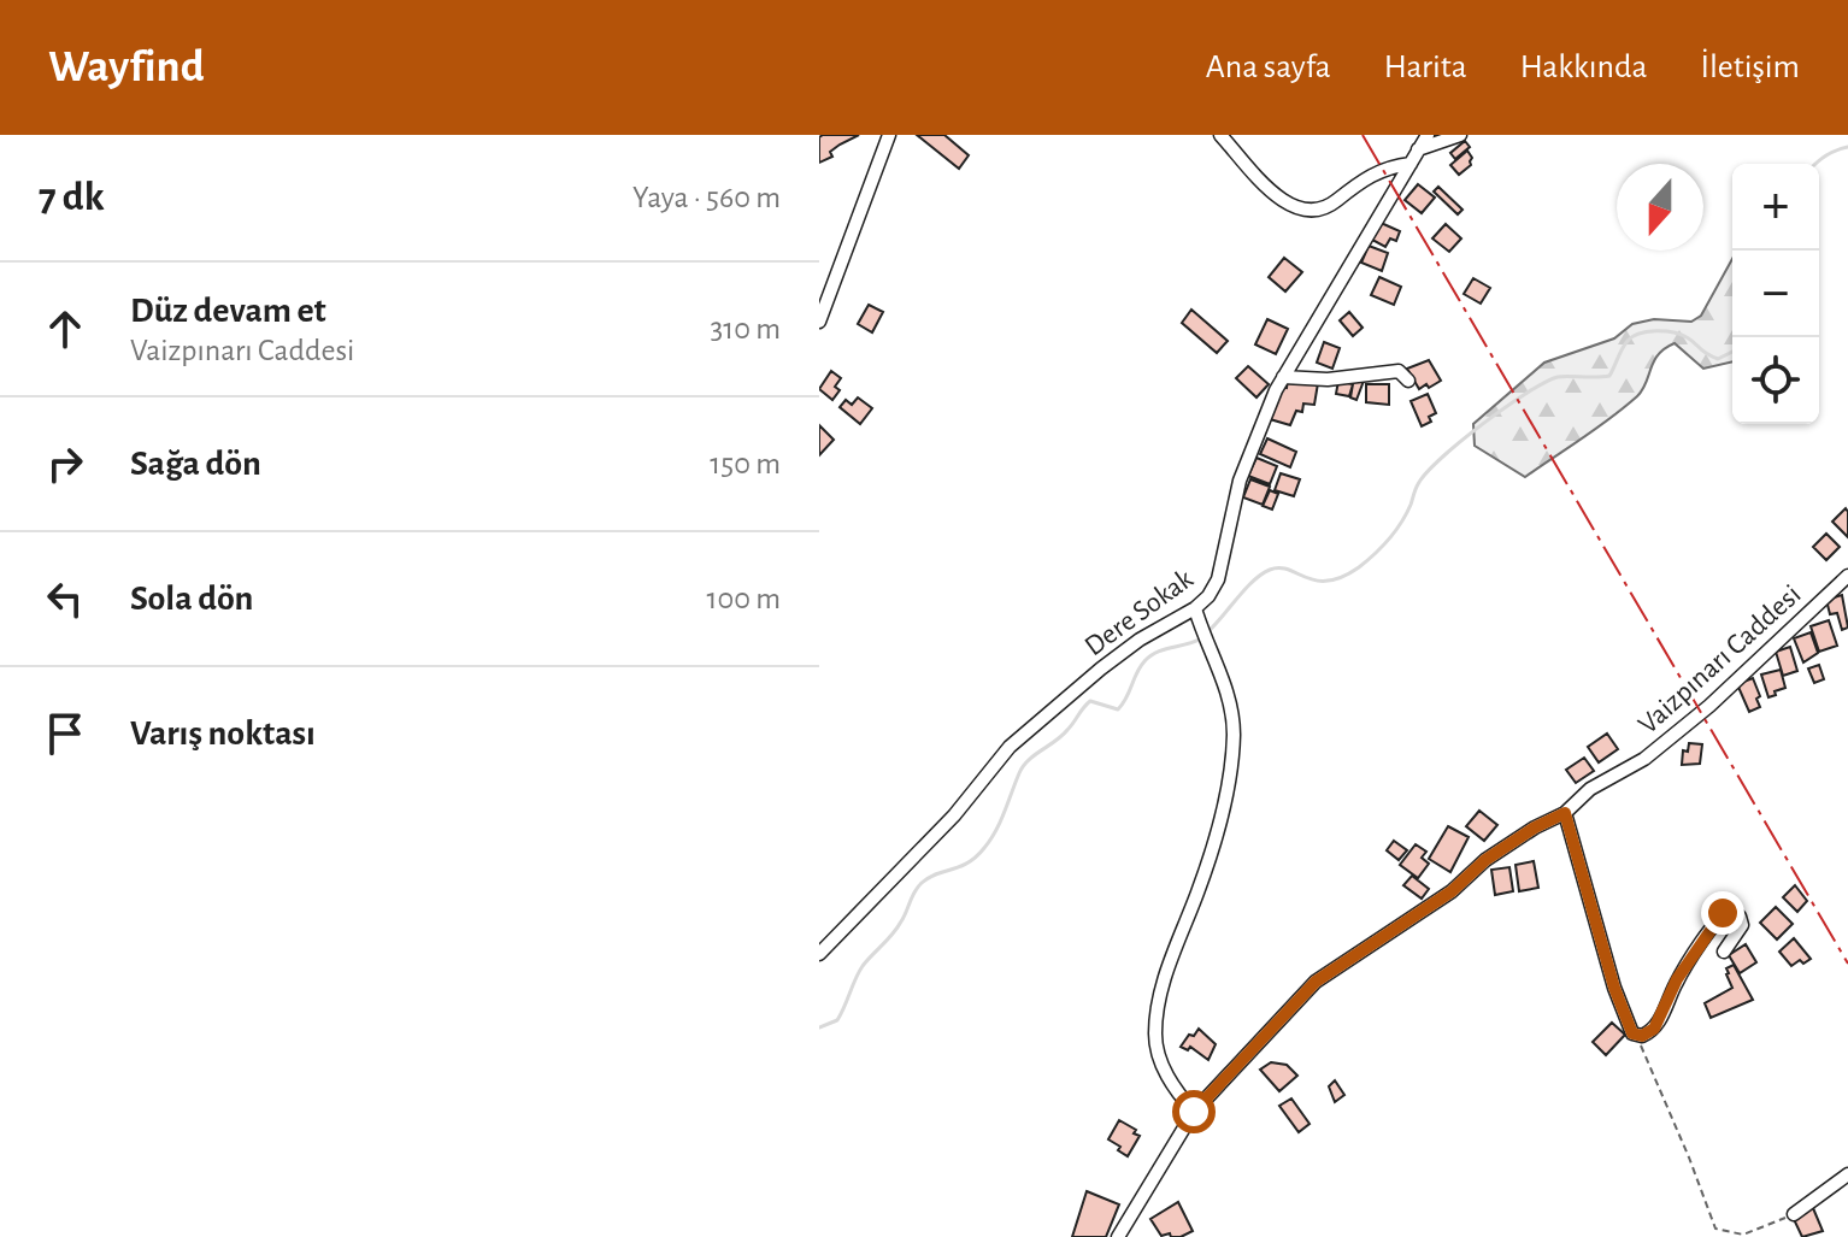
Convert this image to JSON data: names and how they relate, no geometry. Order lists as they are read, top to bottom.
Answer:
{
  "streets": {
    "street": ["Dere Sokak", "Vaizpınarı Caddesi"]
  },
  "north": "bottom",
  "page": {
    "header": "Wayfind",
    "nav": [
      "Ana sayfa",
      "Harita",
      "Hakkında",
      "İletişim"
    ],
    "heading": ["7 dk", "Yaya · 560 m"],
    "map_buttons": ["+", "−"],
    "list": [
      ["Düz devam et", "Vaizpınarı Caddesi", "310 m"],
      ["Sağa dön", "150 m"],
      ["Sola dön", "100 m"],
      "Varış noktası"
    ]
  }
}
